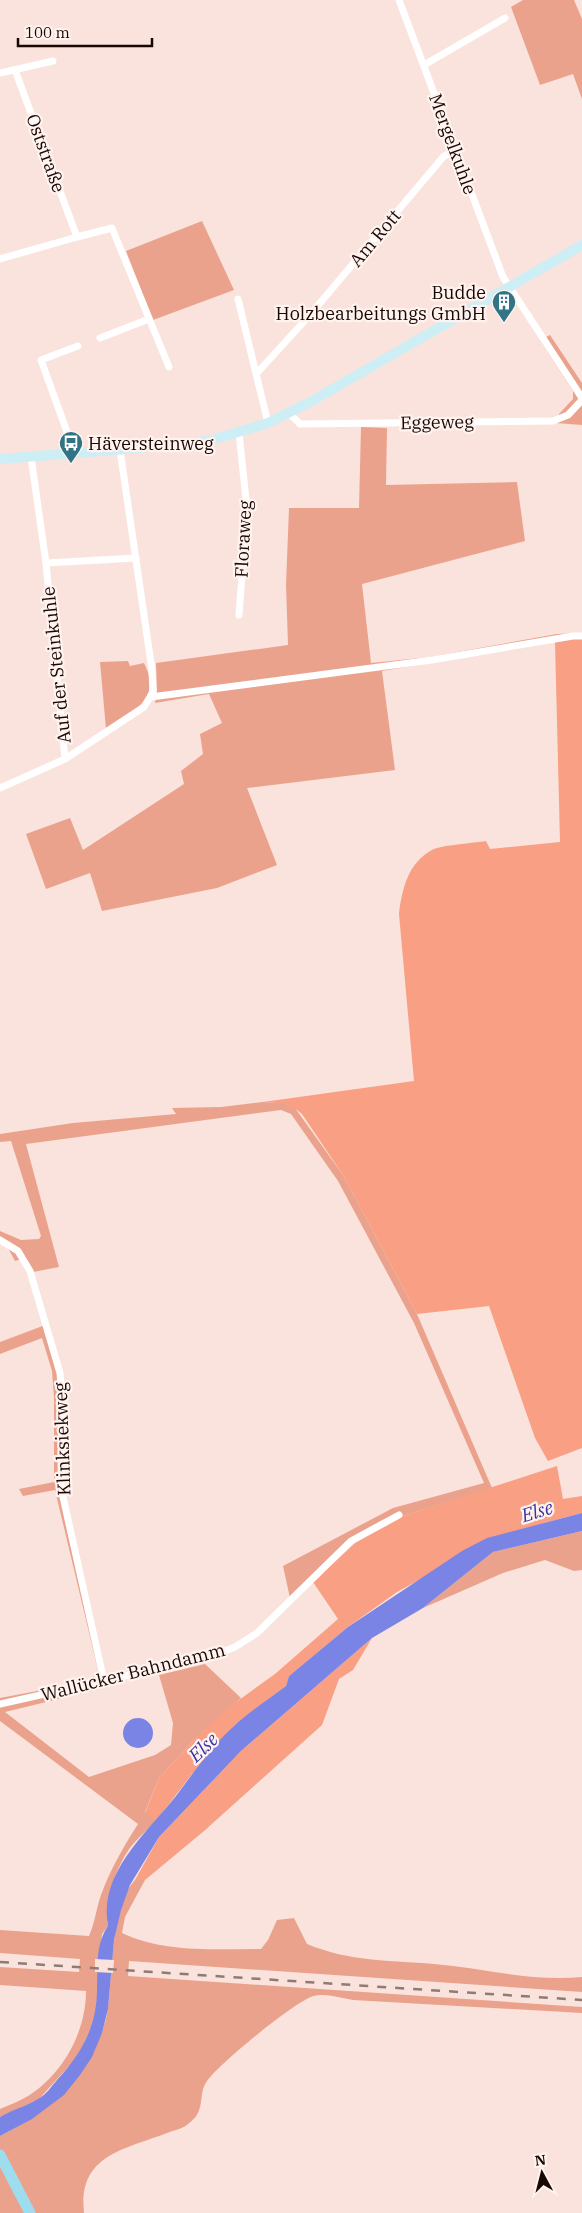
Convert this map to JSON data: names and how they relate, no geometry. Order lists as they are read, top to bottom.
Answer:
{
  "streets": {
    "street": [
      "Mergelkuhle",
      "Oststraße",
      "Am Rott",
      "Eggeweg",
      "Floraweg",
      "Auf der Steinkuhle",
      "Klinksiekweg",
      "Wallücker Bahndamm"
    ]
  },
  "crossings": [
    ["Mergelkuhle", "Am Rott"],
    ["Mergelkuhle", "Eggeweg"],
    ["Klinksiekweg", "Wallücker Bahndamm"]
  ],
  "water": ["Else"],
  "places": {
    "building": ["Budde Holzbearbeitungs GmbH"],
    "bus stop": ["Häversteinweg"]
  },
  "scale_bar": "100 m",
  "north": "top"
}
